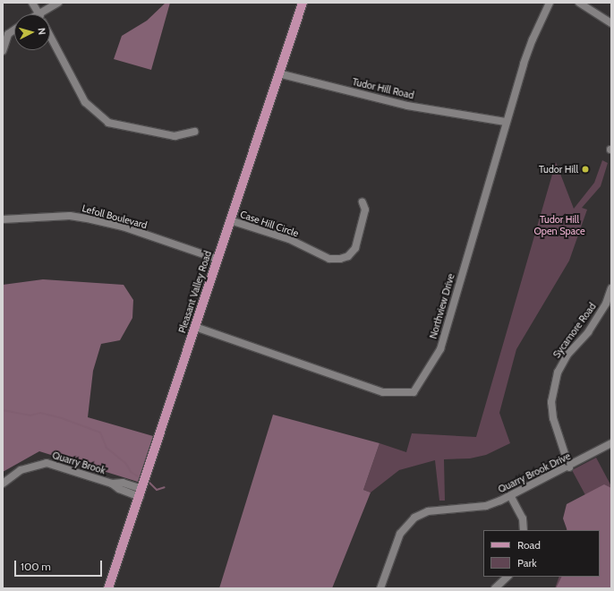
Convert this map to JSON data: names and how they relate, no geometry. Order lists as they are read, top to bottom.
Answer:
{
  "streets": {
    "main road": ["Pleasant Valley Road"],
    "street": [
      "Tudor Hill Road",
      "Lefoll Boulevard",
      "Case Hill Circle",
      "Northview Drive",
      "Sycamore Road",
      "Quarry Brook",
      "Quarry Brook Drive"
    ]
  },
  "crossings": [
    ["Tudor Hill Road", "Pleasant Valley Road"],
    ["Tudor Hill Road", "Northview Drive"],
    ["Lefoll Boulevard", "Pleasant Valley Road"],
    ["Case Hill Circle", "Pleasant Valley Road"],
    ["Pleasant Valley Road", "Northview Drive"],
    ["Pleasant Valley Road", "Quarry Brook"],
    ["Sycamore Road", "Quarry Brook Drive"]
  ],
  "parks": ["Tudor Hill Open Space"],
  "places": ["Tudor Hill"],
  "legend": ["Road", "Park"],
  "scale_bar": "100 m",
  "north": "right"
}
